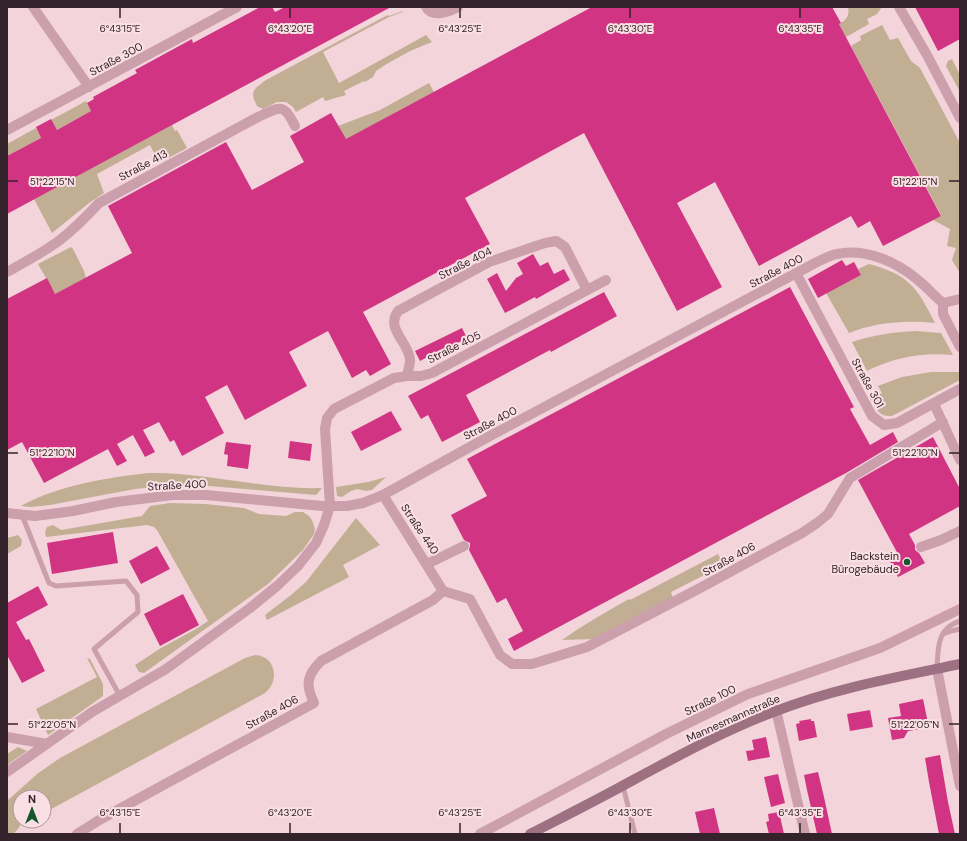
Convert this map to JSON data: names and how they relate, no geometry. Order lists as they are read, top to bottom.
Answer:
{
  "streets": {
    "main road": ["Mannesmannstraße"],
    "street": [
      "Straße 300",
      "Straße 413",
      "Straße 404",
      "Straße 400",
      "Straße 405",
      "Straße 301",
      "Straße 440",
      "Straße 406",
      "Straße 100"
    ]
  },
  "crossings": [
    ["Straße 404", "Straße 405"],
    ["Straße 400", "Straße 405"],
    ["Straße 400", "Straße 301"],
    ["Straße 400", "Straße 440"]
  ],
  "places": ["Backstein Bürogebäude"],
  "north": "top",
  "coordinates": [
    "6°43'15\"E",
    "6°43'20\"E",
    "6°43'25\"E",
    "6°43'30\"E",
    "6°43'35\"E",
    "51°22'15\"N",
    "51°22'10\"N",
    "51°22'05\"N"
  ]
}
